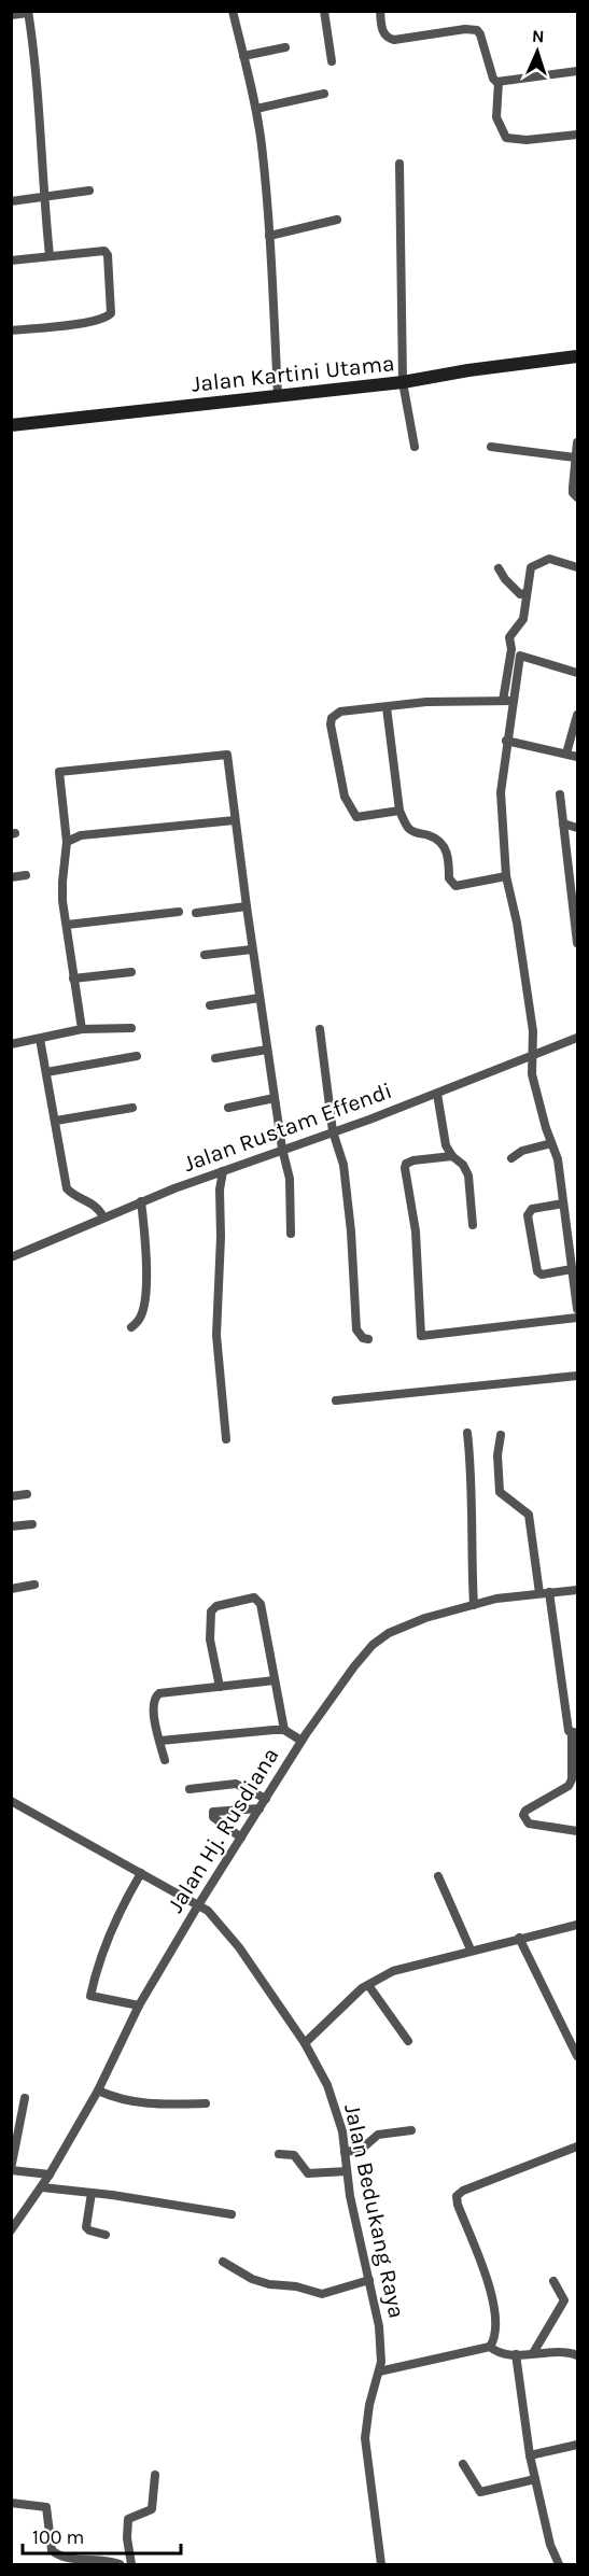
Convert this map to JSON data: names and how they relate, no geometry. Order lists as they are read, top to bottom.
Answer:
{
  "streets": {
    "street": [
      "Jalan Kartini Utama",
      "Jalan Rustam Effendi",
      "Jalan Hj. Rusdiana",
      "Jalan Bedukang Raya"
    ]
  },
  "crossings": [
    ["Jalan Hj. Rusdiana", "Jalan Bedukang Raya"]
  ],
  "scale_bar": "100 m",
  "north": "top"
}
